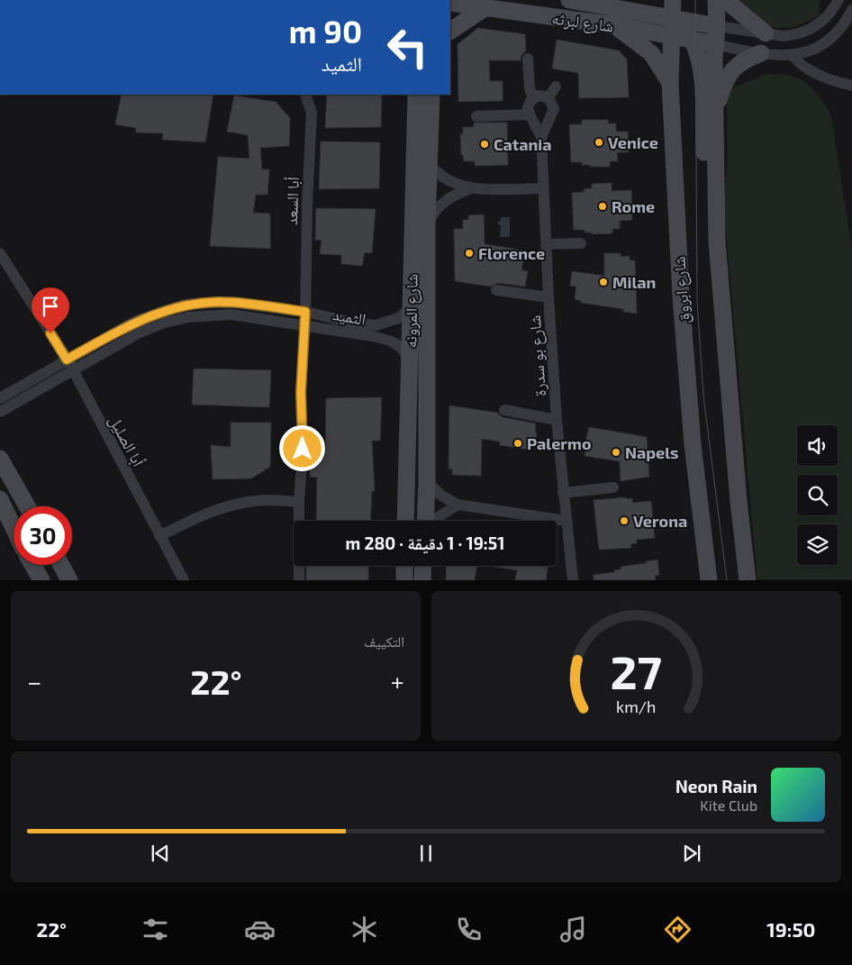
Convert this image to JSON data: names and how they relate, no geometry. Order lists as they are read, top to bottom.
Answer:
{
  "streets": {
    "street": [
      "شارع لبرثه",
      "أبا السعد",
      "شارع ابروق",
      "شارع المرونه",
      "الثميد",
      "شارع بو سدرة",
      "أبا الصليل"
    ]
  },
  "crossings": [
    ["شارع لبرثه", "شارع ابروق"],
    ["أبا السعد", "الثميد"],
    ["شارع المرونه", "الثميد"],
    ["الثميد", "أبا الصليل"]
  ],
  "places": [
    "Venice",
    "Catania",
    "Rome",
    "Florence",
    "Milan",
    "Palermo",
    "Napels",
    "Verona"
  ],
  "page": {
    "turn": ["90 m", "الثميد"],
    "limit": "30",
    "trip": "19:51 · 1 دقيقة · 280 m",
    "tile": "التكييف",
    "heat": ["−", "22°", "+"],
    "song": ["Neon Rain", "Kite Club"],
    "tabs": ["19:50", "22°"],
    "gauge": ["27", "km/h"]
  }
}
